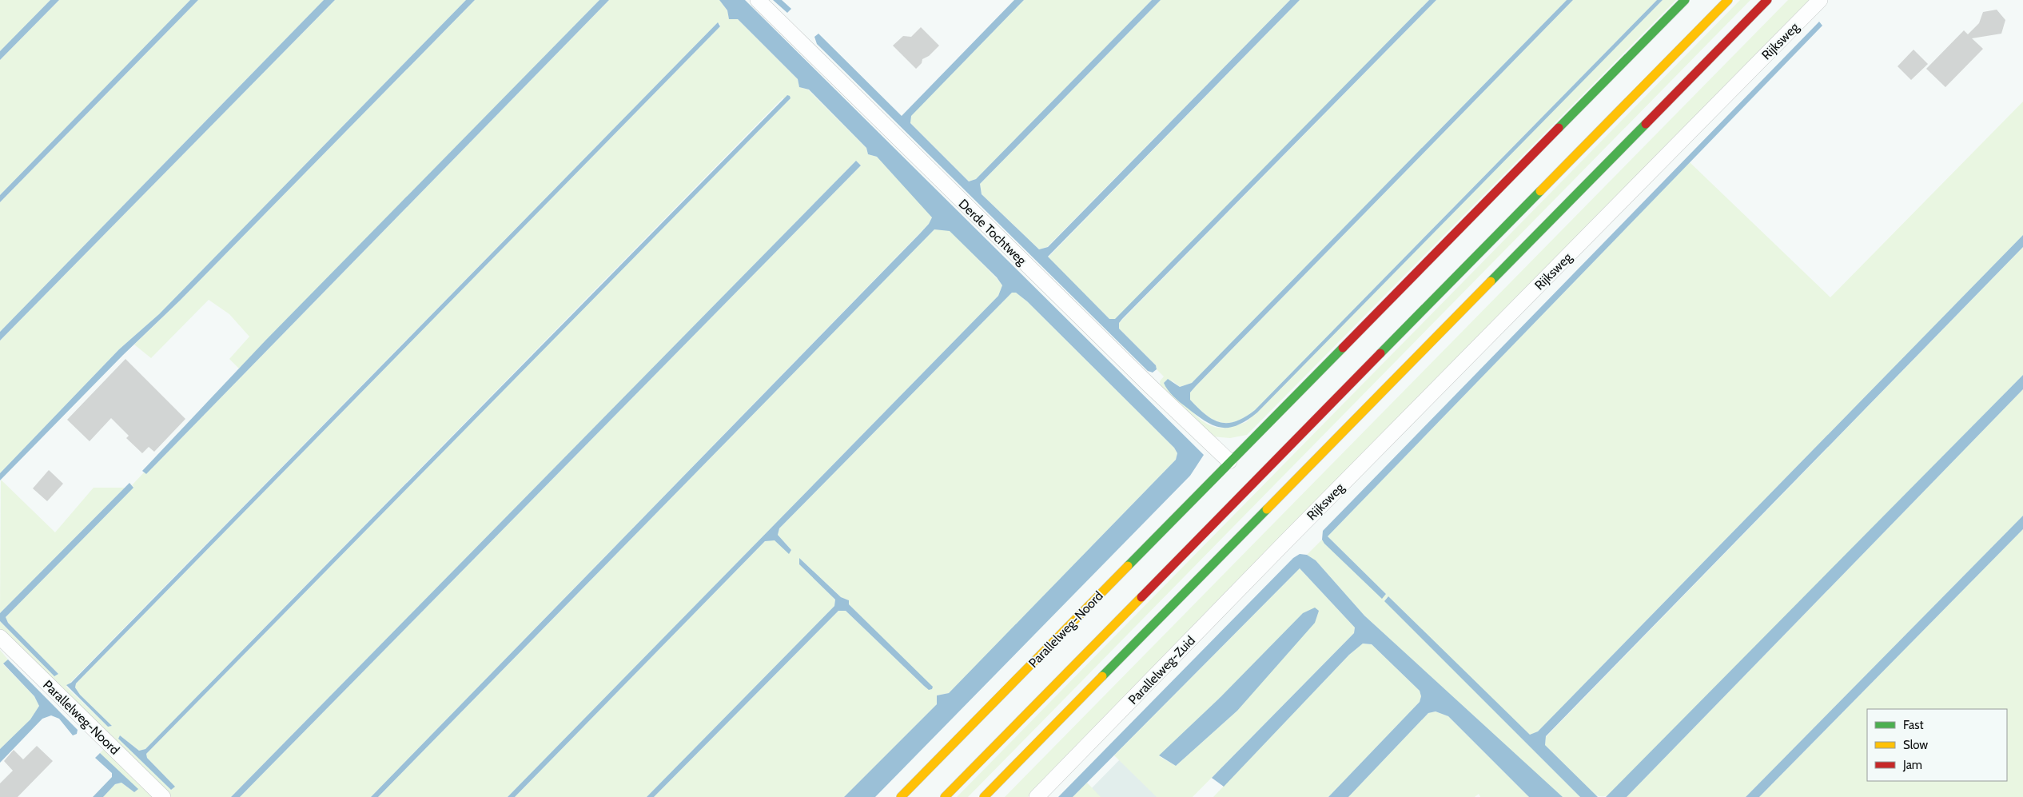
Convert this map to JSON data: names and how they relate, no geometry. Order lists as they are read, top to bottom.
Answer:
{
  "streets": {
    "main road": ["Parallelweg-Noord"],
    "street": ["Rijksweg", "Derde Tochtweg", "Parallelweg-Zuid"]
  },
  "crossings": [
    ["Rijksweg", "Parallelweg-Zuid"],
    ["Derde Tochtweg", "Parallelweg-Noord"]
  ],
  "legend": ["Fast", "Slow", "Jam"]
}
